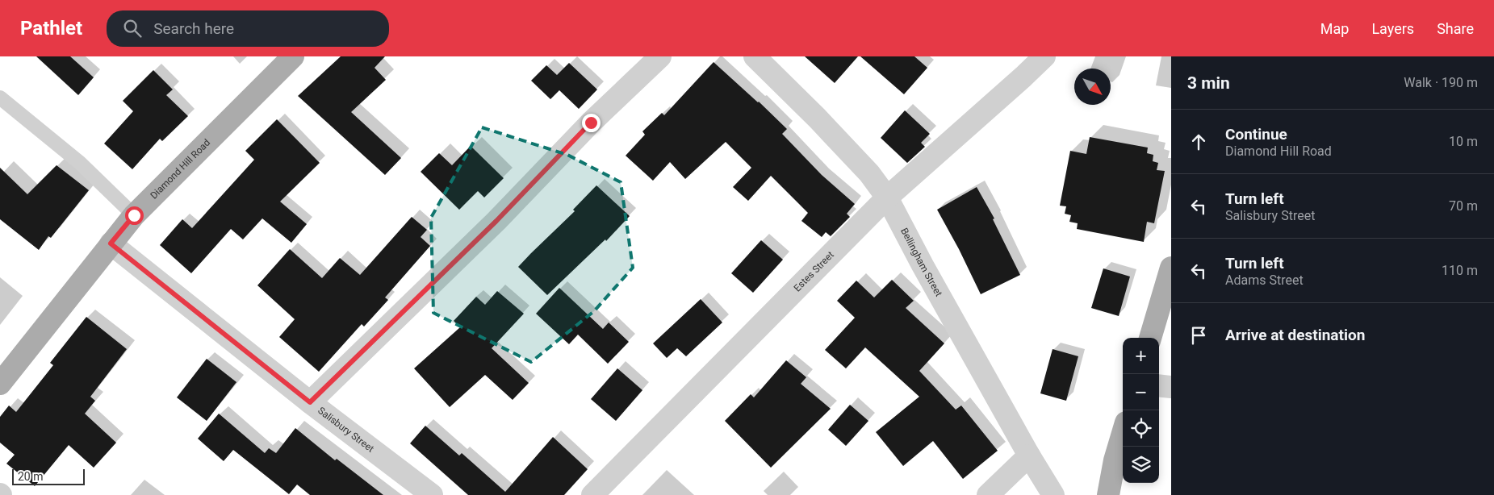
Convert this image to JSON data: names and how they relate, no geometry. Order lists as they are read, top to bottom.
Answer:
{
  "streets": {
    "main road": ["Diamond Hill Road"],
    "street": ["Bellingham Street", "Estes Street", "Salisbury Street"]
  },
  "crossings": [
    ["Diamond Hill Road", "Salisbury Street"],
    ["Bellingham Street", "Estes Street"]
  ],
  "scale_bar": "20 m",
  "north": "bottom right",
  "page": {
    "header": "Pathlet",
    "search": "Search here",
    "nav": ["Map", "Layers", "Share"],
    "heading": ["3 min", "Walk · 190 m"],
    "list": [
      ["Continue", "Diamond Hill Road", "10 m"],
      ["Turn left", "Salisbury Street", "70 m"],
      ["Turn left", "Adams Street", "110 m"],
      "Arrive at destination"
    ],
    "map_buttons": ["+", "−"],
    "scale": "20 m"
  }
}
